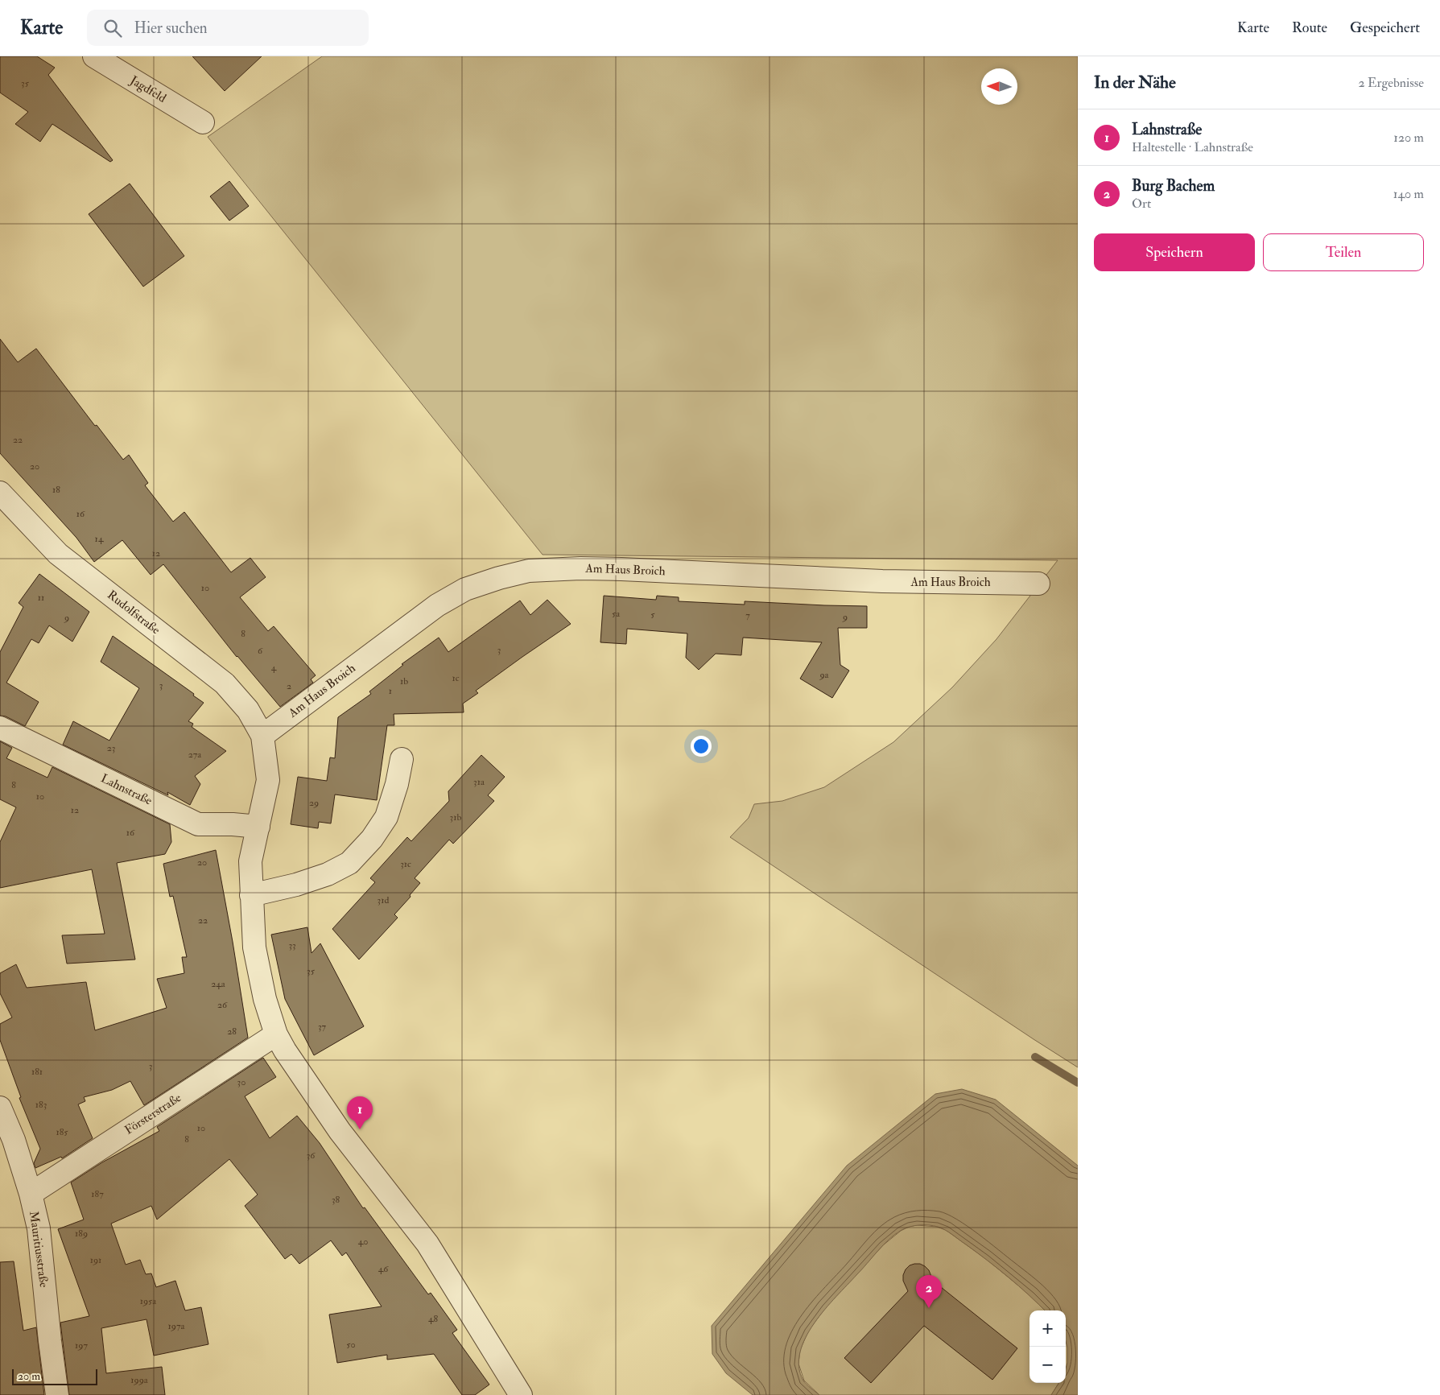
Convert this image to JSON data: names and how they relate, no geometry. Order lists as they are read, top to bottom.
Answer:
{
  "streets": {
    "street": [
      "Jagdfeld",
      "Am Haus Broich",
      "Rudolfstraße",
      "Lahnstraße",
      "Försterstraße",
      "Mauritiusstraße"
    ]
  },
  "crossings": [
    ["Am Haus Broich", "Rudolfstraße"],
    ["Försterstraße", "Mauritiusstraße"]
  ],
  "house_numbers": [
    "35",
    "22",
    "20",
    "18",
    "16",
    "14",
    "12",
    "10",
    "11",
    "5a",
    "5",
    "7",
    "9",
    "9",
    "8",
    "3",
    "6",
    "4",
    "9a",
    "1c",
    "1b",
    "3",
    "2",
    "1",
    "23",
    "27a",
    "31a",
    "8",
    "10",
    "29",
    "12",
    "31b",
    "16",
    "20",
    "31c",
    "31d",
    "22",
    "33",
    "35",
    "24a",
    "26",
    "37",
    "28",
    "3",
    "181",
    "30",
    "183",
    "10",
    "185",
    "8",
    "36",
    "187",
    "38",
    "189",
    "40",
    "191",
    "46",
    "195a",
    "48",
    "197a",
    "50",
    "197",
    "199a"
  ],
  "scale_bar": "20 m",
  "north": "left",
  "page": {
    "header": "Karte",
    "search": "Hier suchen",
    "nav": ["Karte", "Route", "Gespeichert"],
    "heading": ["In der Nähe", "2 Ergebnisse"],
    "list": [
      {
        "mark": "1",
        "name": "Lahnstraße",
        "note": "Haltestelle · Lahnstraße",
        "value": "120 m"
      },
      {
        "mark": "2",
        "name": "Burg Bachem",
        "note": "Ort",
        "value": "140 m"
      }
    ],
    "buttons": ["Speichern", "Teilen"],
    "pins": ["1", "2"],
    "map_buttons": ["+", "−"],
    "scale": "20 m"
  }
}
